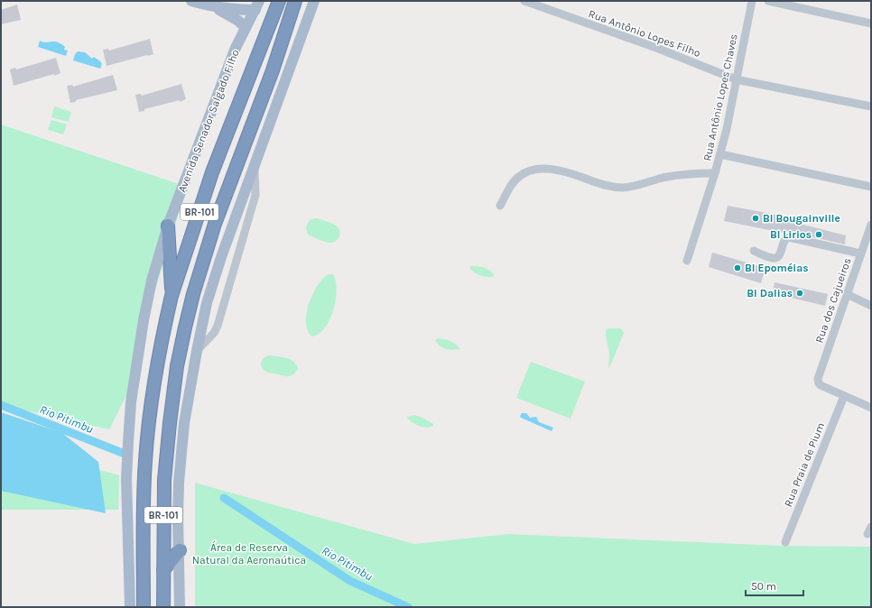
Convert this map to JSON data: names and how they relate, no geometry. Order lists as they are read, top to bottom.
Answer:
{
  "streets": {
    "highway": ["Avenida Senador Salgado Filho", "BR-101"],
    "street": [
      "Rua Antônio Lopes Filho",
      "Rua Antônio Lopes Chaves",
      "Rua dos Cajueiros",
      "Rua Praia de Pium"
    ]
  },
  "crossings": [
    ["Rua Antônio Lopes Filho", "Rua Antônio Lopes Chaves"],
    ["Rua dos Cajueiros", "Rua Praia de Pium"]
  ],
  "water": ["Rio Pitimbu"],
  "parks": ["Área de Reserva Natural da Aeronaútica"],
  "places": [
    "Bl Bougainville",
    "Bl Lirios",
    "Bl Epoméias",
    "Bl Dalias"
  ],
  "scale_bar": "50 m"
}
